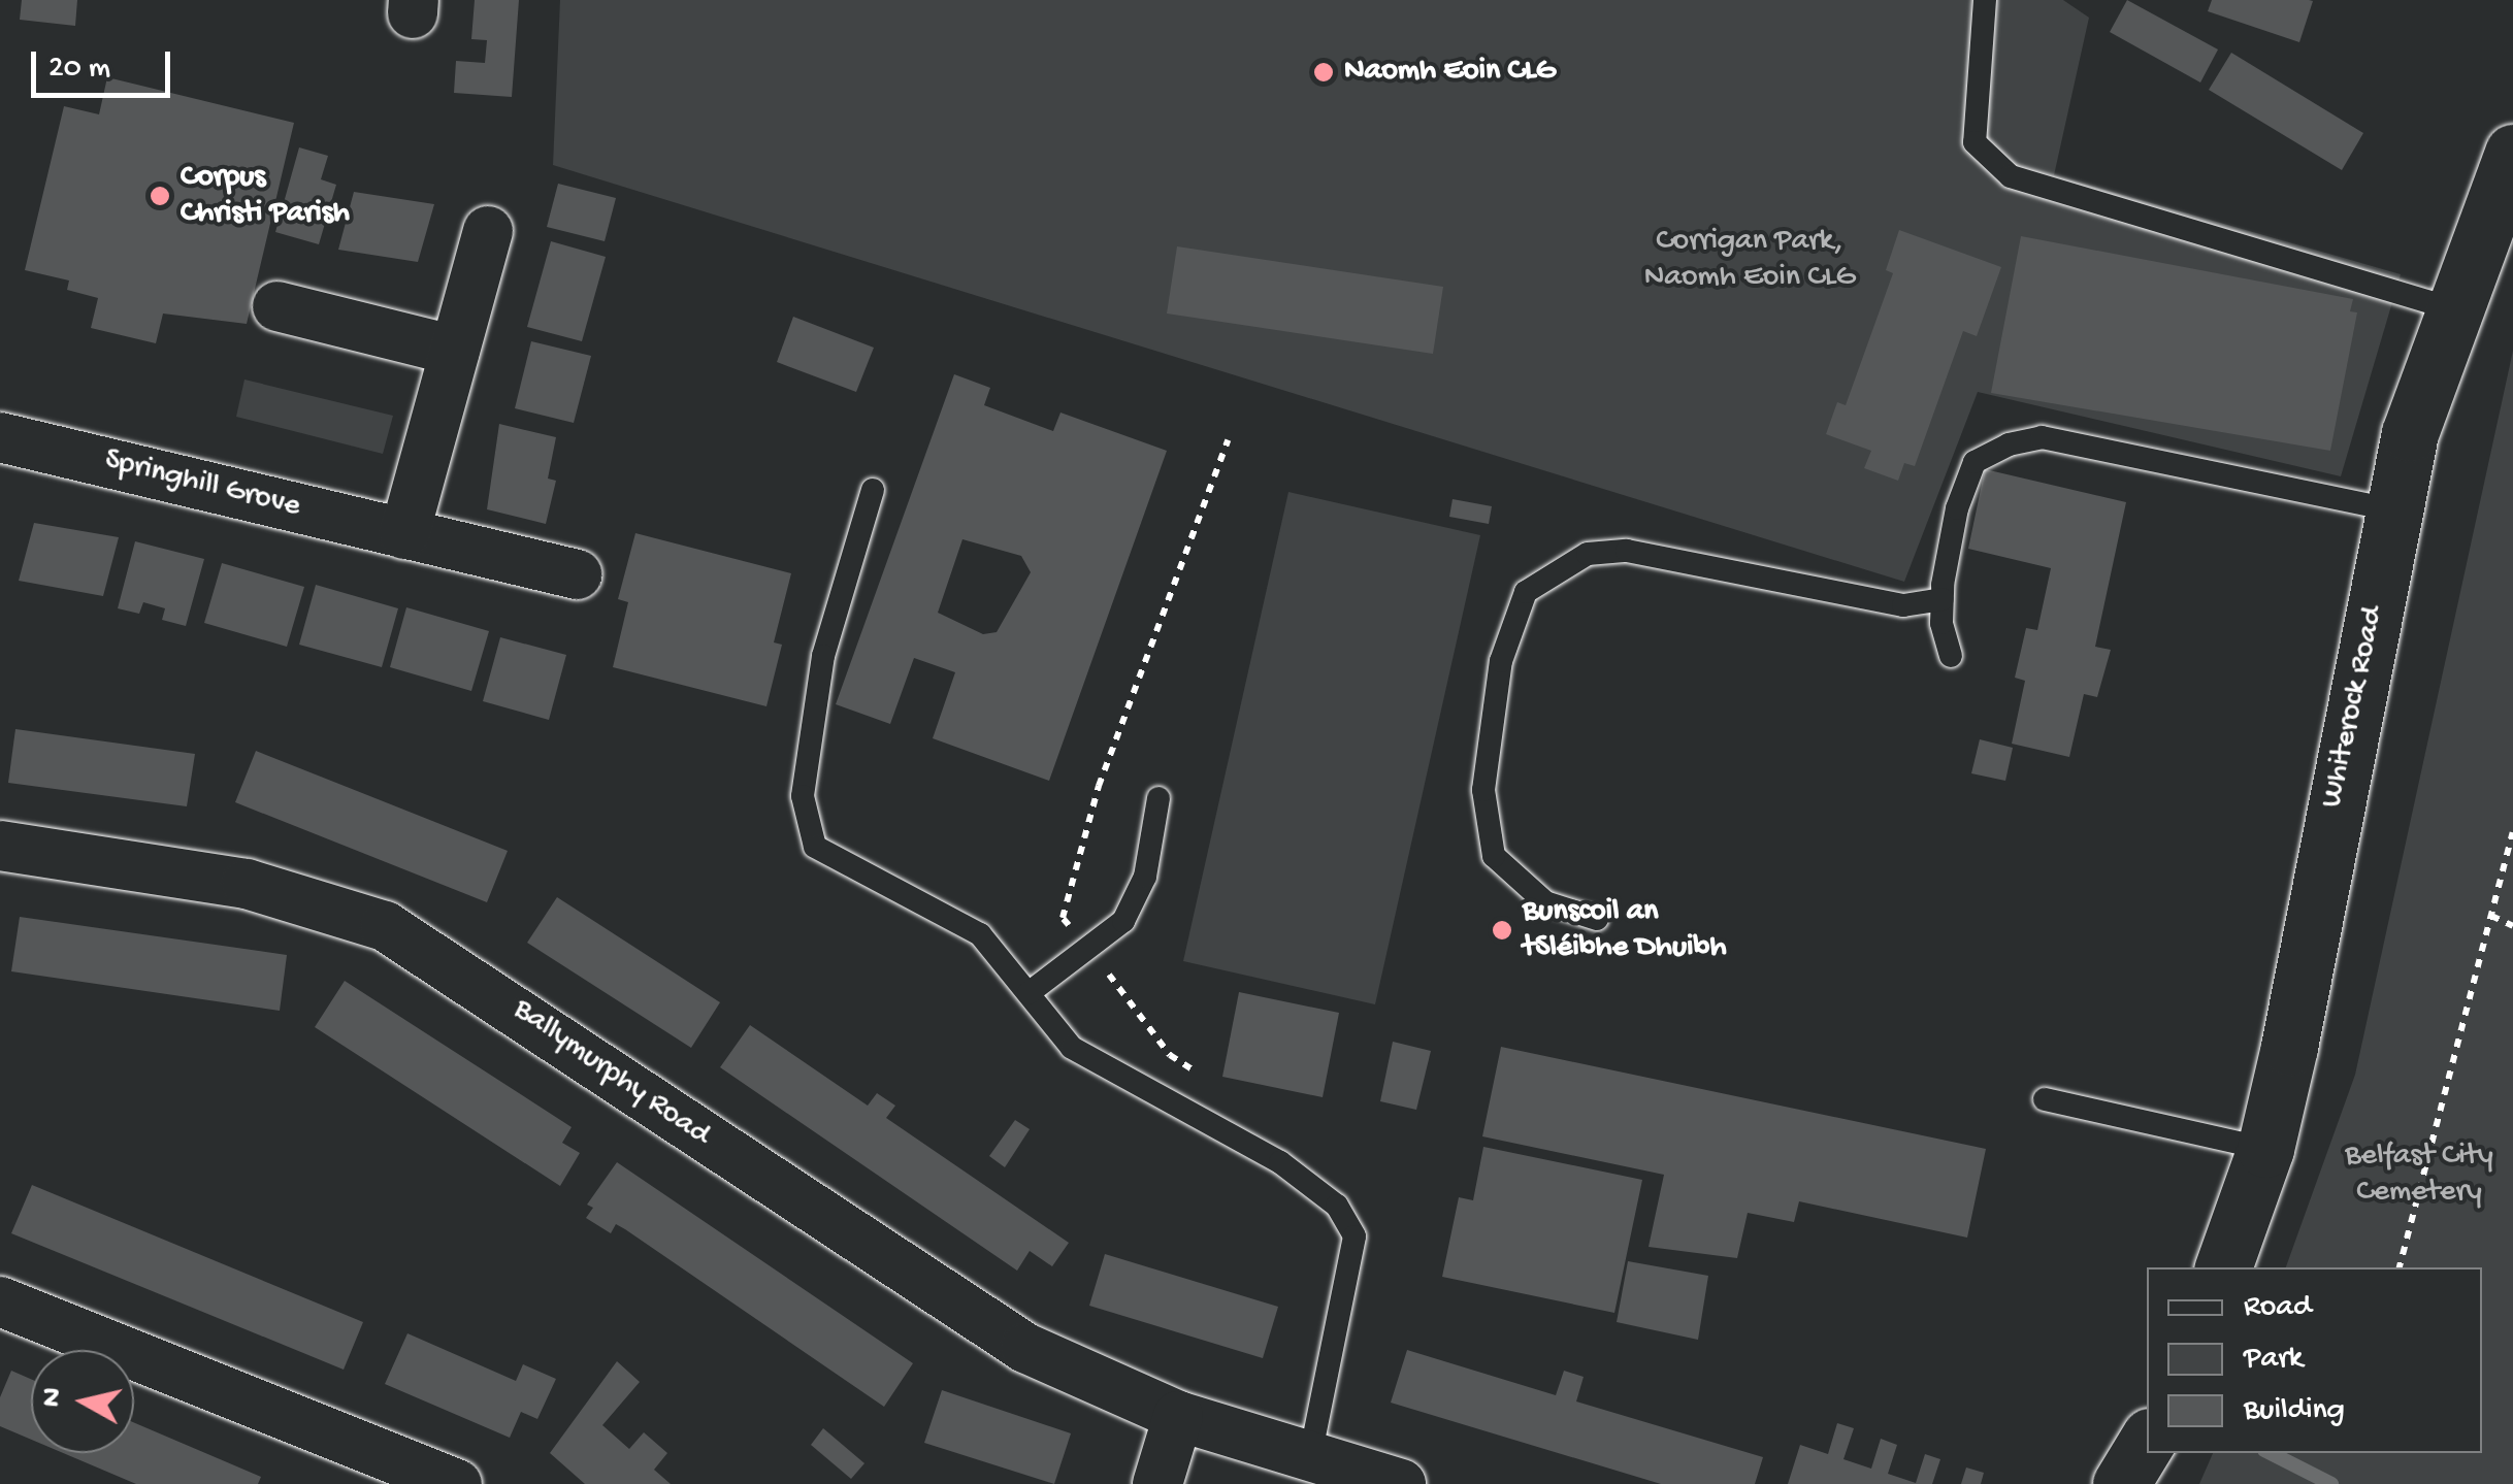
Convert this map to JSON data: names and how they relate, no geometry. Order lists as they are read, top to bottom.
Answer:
{
  "streets": {
    "street": ["Springhill Grove", "Whiterock Road", "Ballymurphy Road"]
  },
  "parks": ["Corrigan Park, Naomh Eoin CLG", "Belfast City Cemetery"],
  "places": ["Naomh Eoin CLG", "Corpus Christi Parish", "Bunscoil an tSléibhe Dhuibh"],
  "legend": ["Road", "Park", "Building"],
  "scale_bar": "20 m",
  "north": "left"
}
